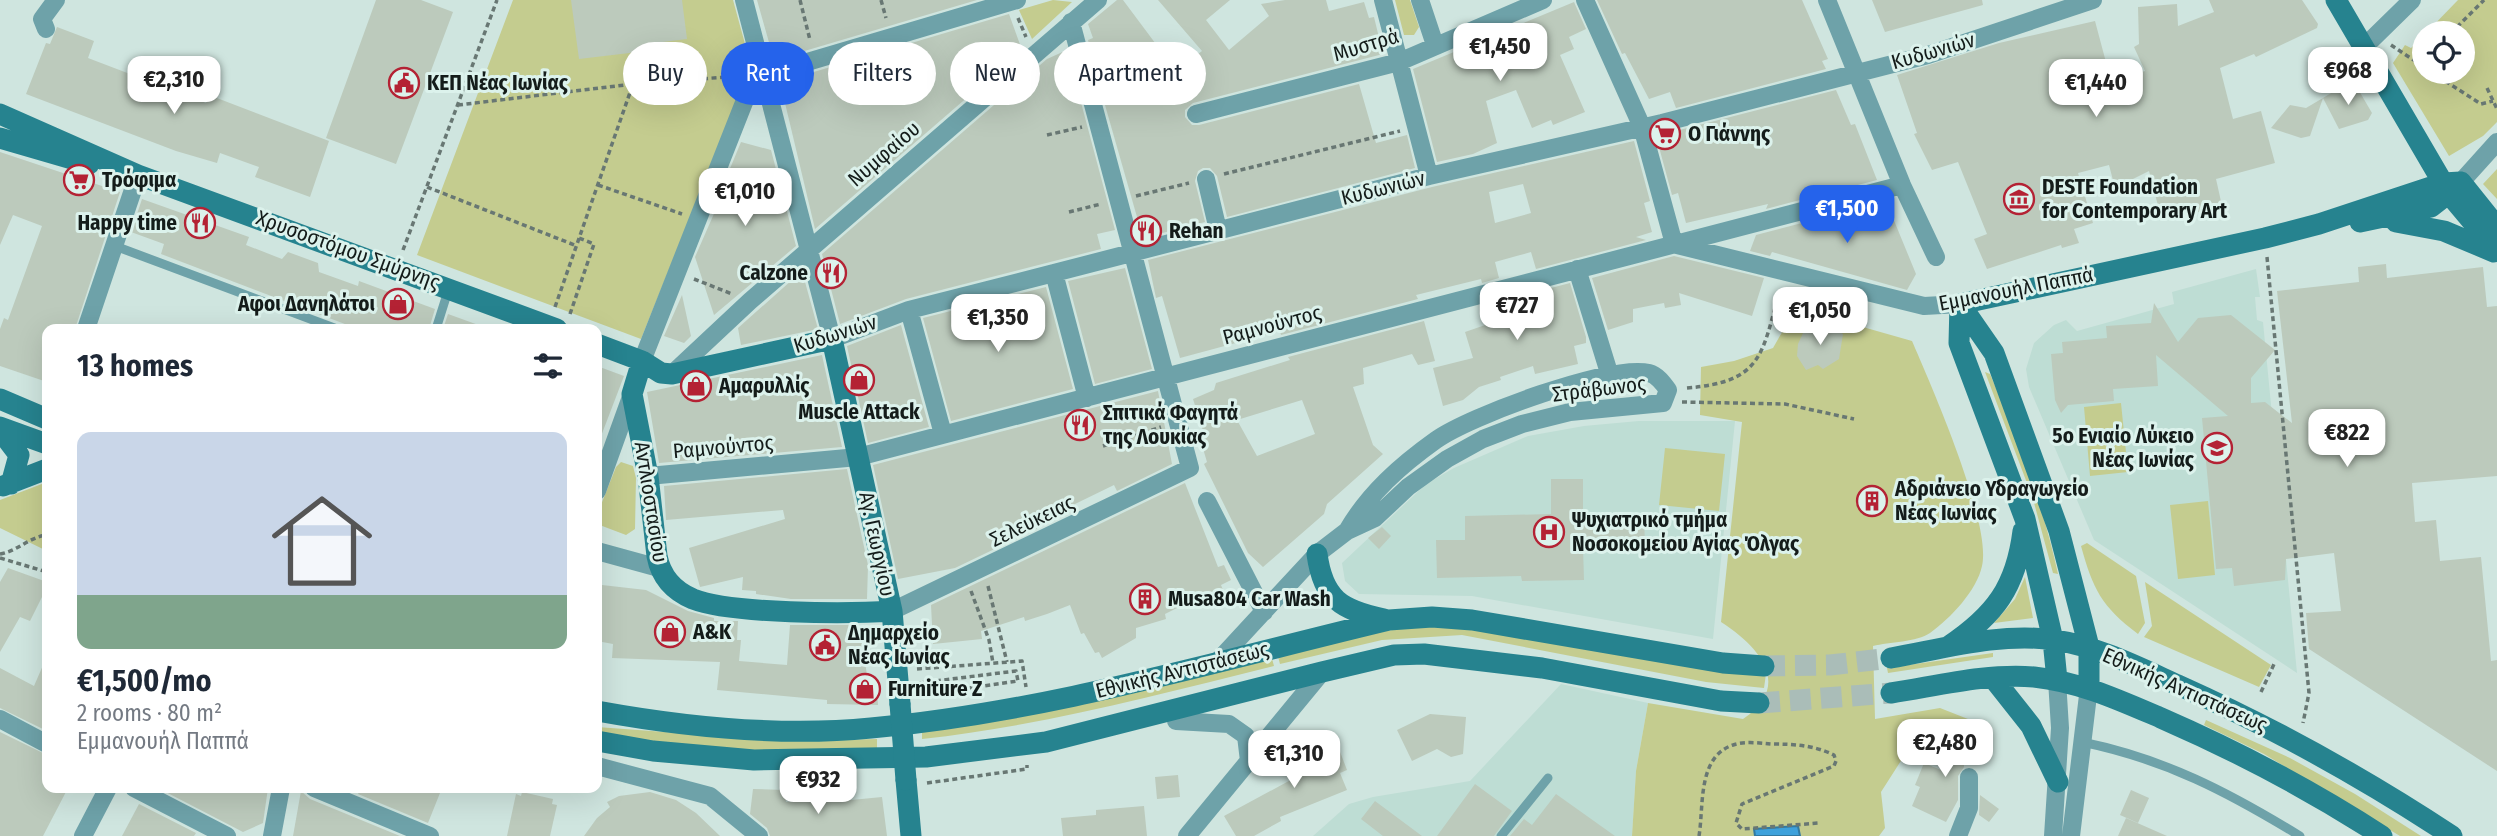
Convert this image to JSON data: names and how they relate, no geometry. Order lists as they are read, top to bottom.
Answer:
{
  "streets": {
    "main road": [
      "Κυδωνιών",
      "Χρυσοστόμου Σμύρνης",
      "Εμμανουήλ Παππά",
      "Αντλιοστασίου",
      "Αγ. Γεωργίου",
      "Εθνικής Αντιστάσεως"
    ],
    "street": [
      "Μυστρά",
      "Νυμφαίου",
      "Ραμνούντος",
      "Στράβωνος",
      "Σελεύκειας"
    ]
  },
  "crossings": [
    ["Κυδωνιών", "Νυμφαίου"],
    ["Κυδωνιών", "Αγ. Γεωργίου"],
    ["Εμμανουήλ Παππά", "Ραμνούντος"],
    ["Ραμνούντος", "Αντλιοστασίου"],
    ["Ραμνούντος", "Αγ. Γεωργίου"],
    ["Στράβωνος", "Εθνικής Αντιστάσεως"],
    ["Αντλιοστασίου", "Σελεύκειας"],
    ["Αντλιοστασίου", "Αγ. Γεωργίου"],
    ["Σελεύκειας", "Αγ. Γεωργίου"]
  ],
  "places": {
    "public building": ["ΚΕΠ Νέας Ιωνίας", "Δημαρχείο Νέας Ιωνίας"],
    "supermarket": ["Ο Γιάννης", "Τρόφιμα"],
    "museum": ["DESTE Foundation for Contemporary Art"],
    "restaurant": [
      "Happy time",
      "Rehan",
      "Calzone",
      "Σπιτικά Φαγητά της Λουκίας"
    ],
    "shop": [
      "Αφοι Δανηλάτοι",
      "Muscle Attack",
      "Αμαρυλλίς",
      "A&K",
      "Furniture Z"
    ],
    "school or university": ["5ο Ενιαίο Λύκειο Νέας Ιωνίας"],
    "building": ["Αδριάνειο Υδραγωγείο Νέας Ιωνίας", "Musa804 Car Wash"],
    "hospital": ["Ψυχιατρικό τμήμα Νοσοκομείου Αγίας Όλγας"]
  },
  "page": {
    "price": [
      "€1,450",
      "€968",
      "€2,310",
      "€1,440",
      "€1,010",
      "€1,500",
      "€727",
      "€1,050",
      "€1,350",
      "€822",
      "€2,480",
      "€1,310",
      "€932"
    ],
    "chip": [
      "Buy",
      "Rent",
      "Filters",
      "New",
      "Apartment"
    ],
    "heading": "13 homes",
    "list": [
      {
        "name": "€1,500/mo",
        "note": "2 rooms · 80 m² · Εμμανουήλ Παππά"
      }
    ]
  }
}
